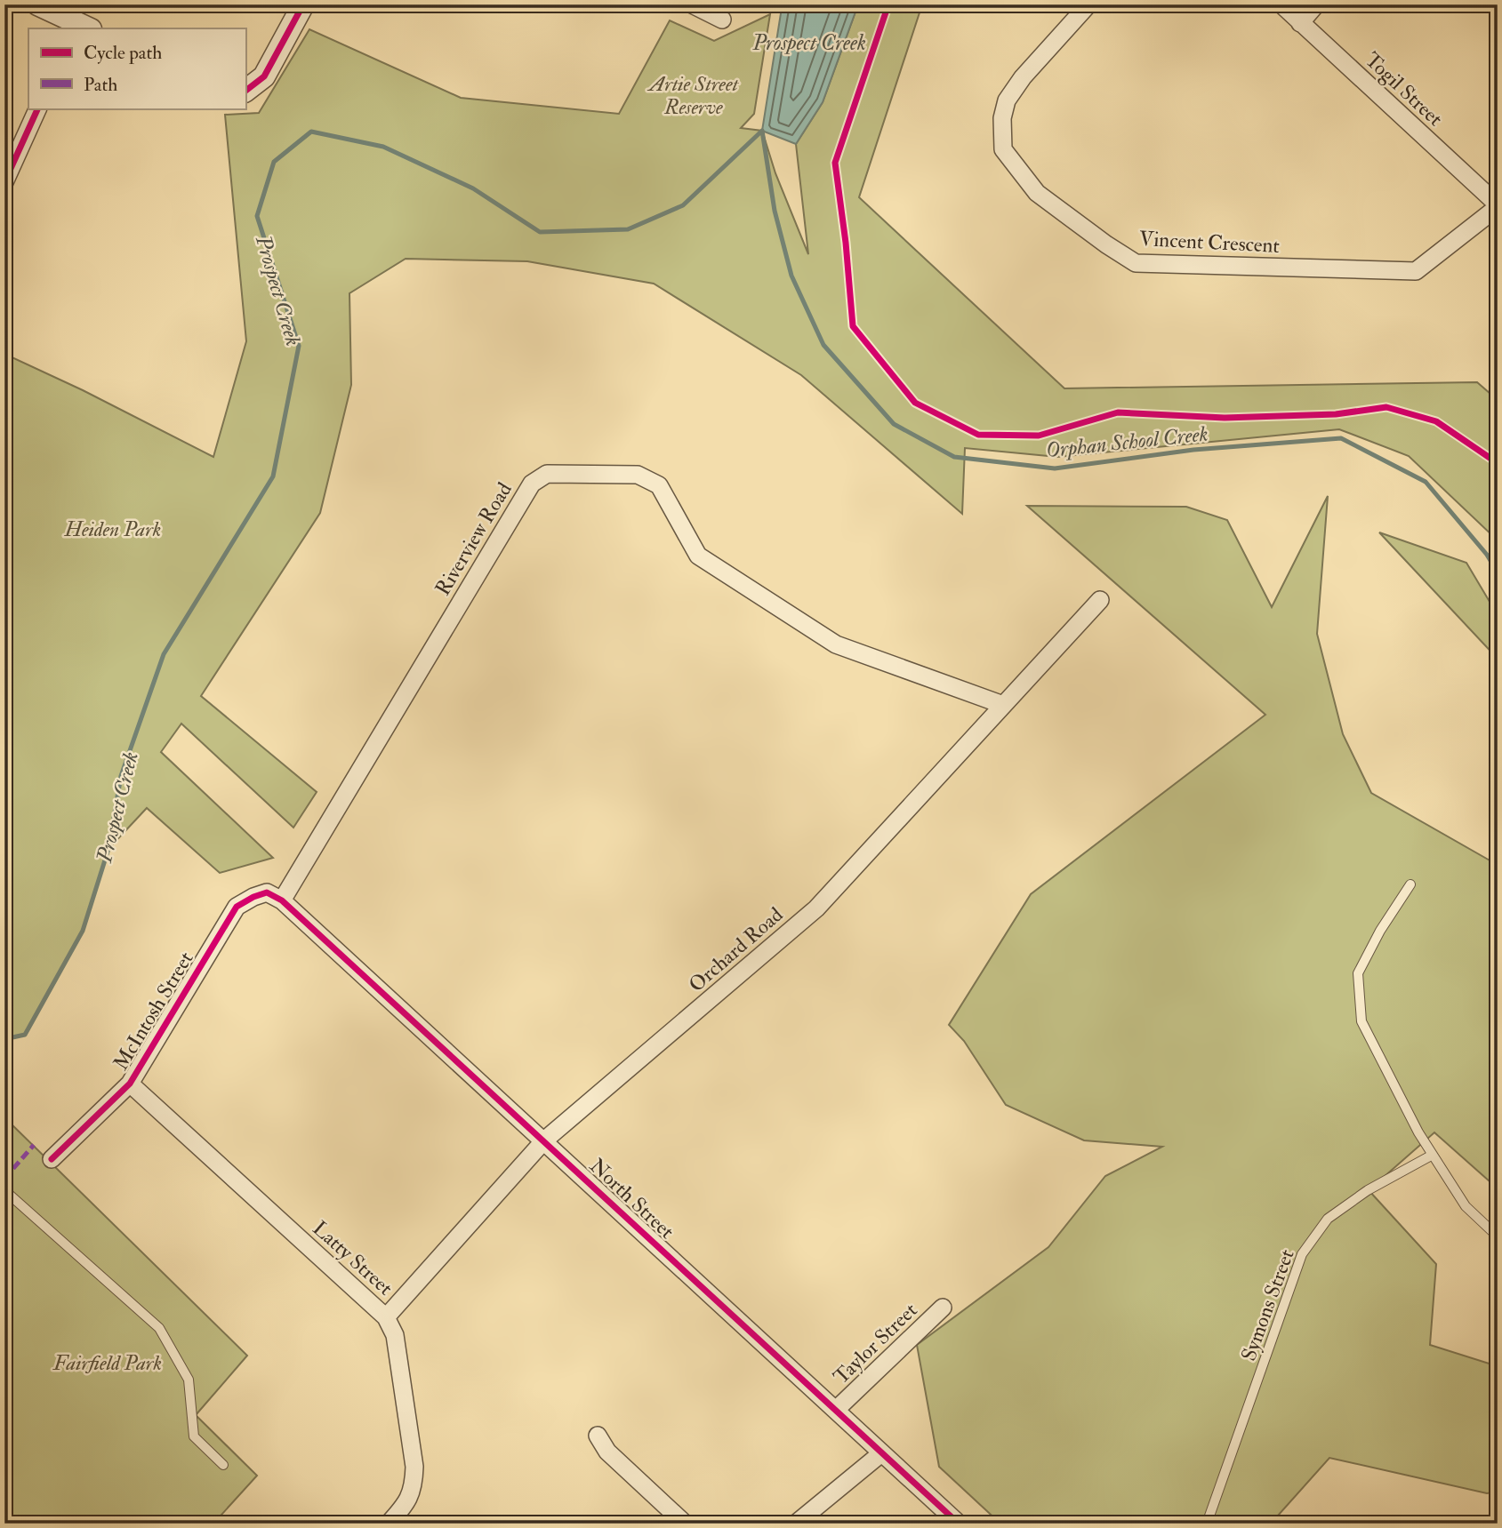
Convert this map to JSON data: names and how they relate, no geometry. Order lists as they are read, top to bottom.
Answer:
{
  "streets": {
    "street": [
      "Togil Street",
      "Vincent Crescent",
      "Riverview Road",
      "Orchard Road",
      "McIntosh Street",
      "North Street",
      "Latty Street",
      "Taylor Street"
    ],
    "lane": ["Symons Street"]
  },
  "crossings": [
    ["Togil Street", "Vincent Crescent"],
    ["Riverview Road", "Orchard Road"],
    ["Riverview Road", "McIntosh Street"],
    ["Riverview Road", "North Street"],
    ["Orchard Road", "North Street"],
    ["Orchard Road", "Latty Street"],
    ["McIntosh Street", "North Street"],
    ["McIntosh Street", "Latty Street"],
    ["North Street", "Taylor Street"]
  ],
  "water": ["Prospect Creek", "Orphan School Creek"],
  "parks": ["Artie Street Reserve", "Heiden Park", "Fairfield Park"],
  "legend": ["Cycle path", "Path"]
}
